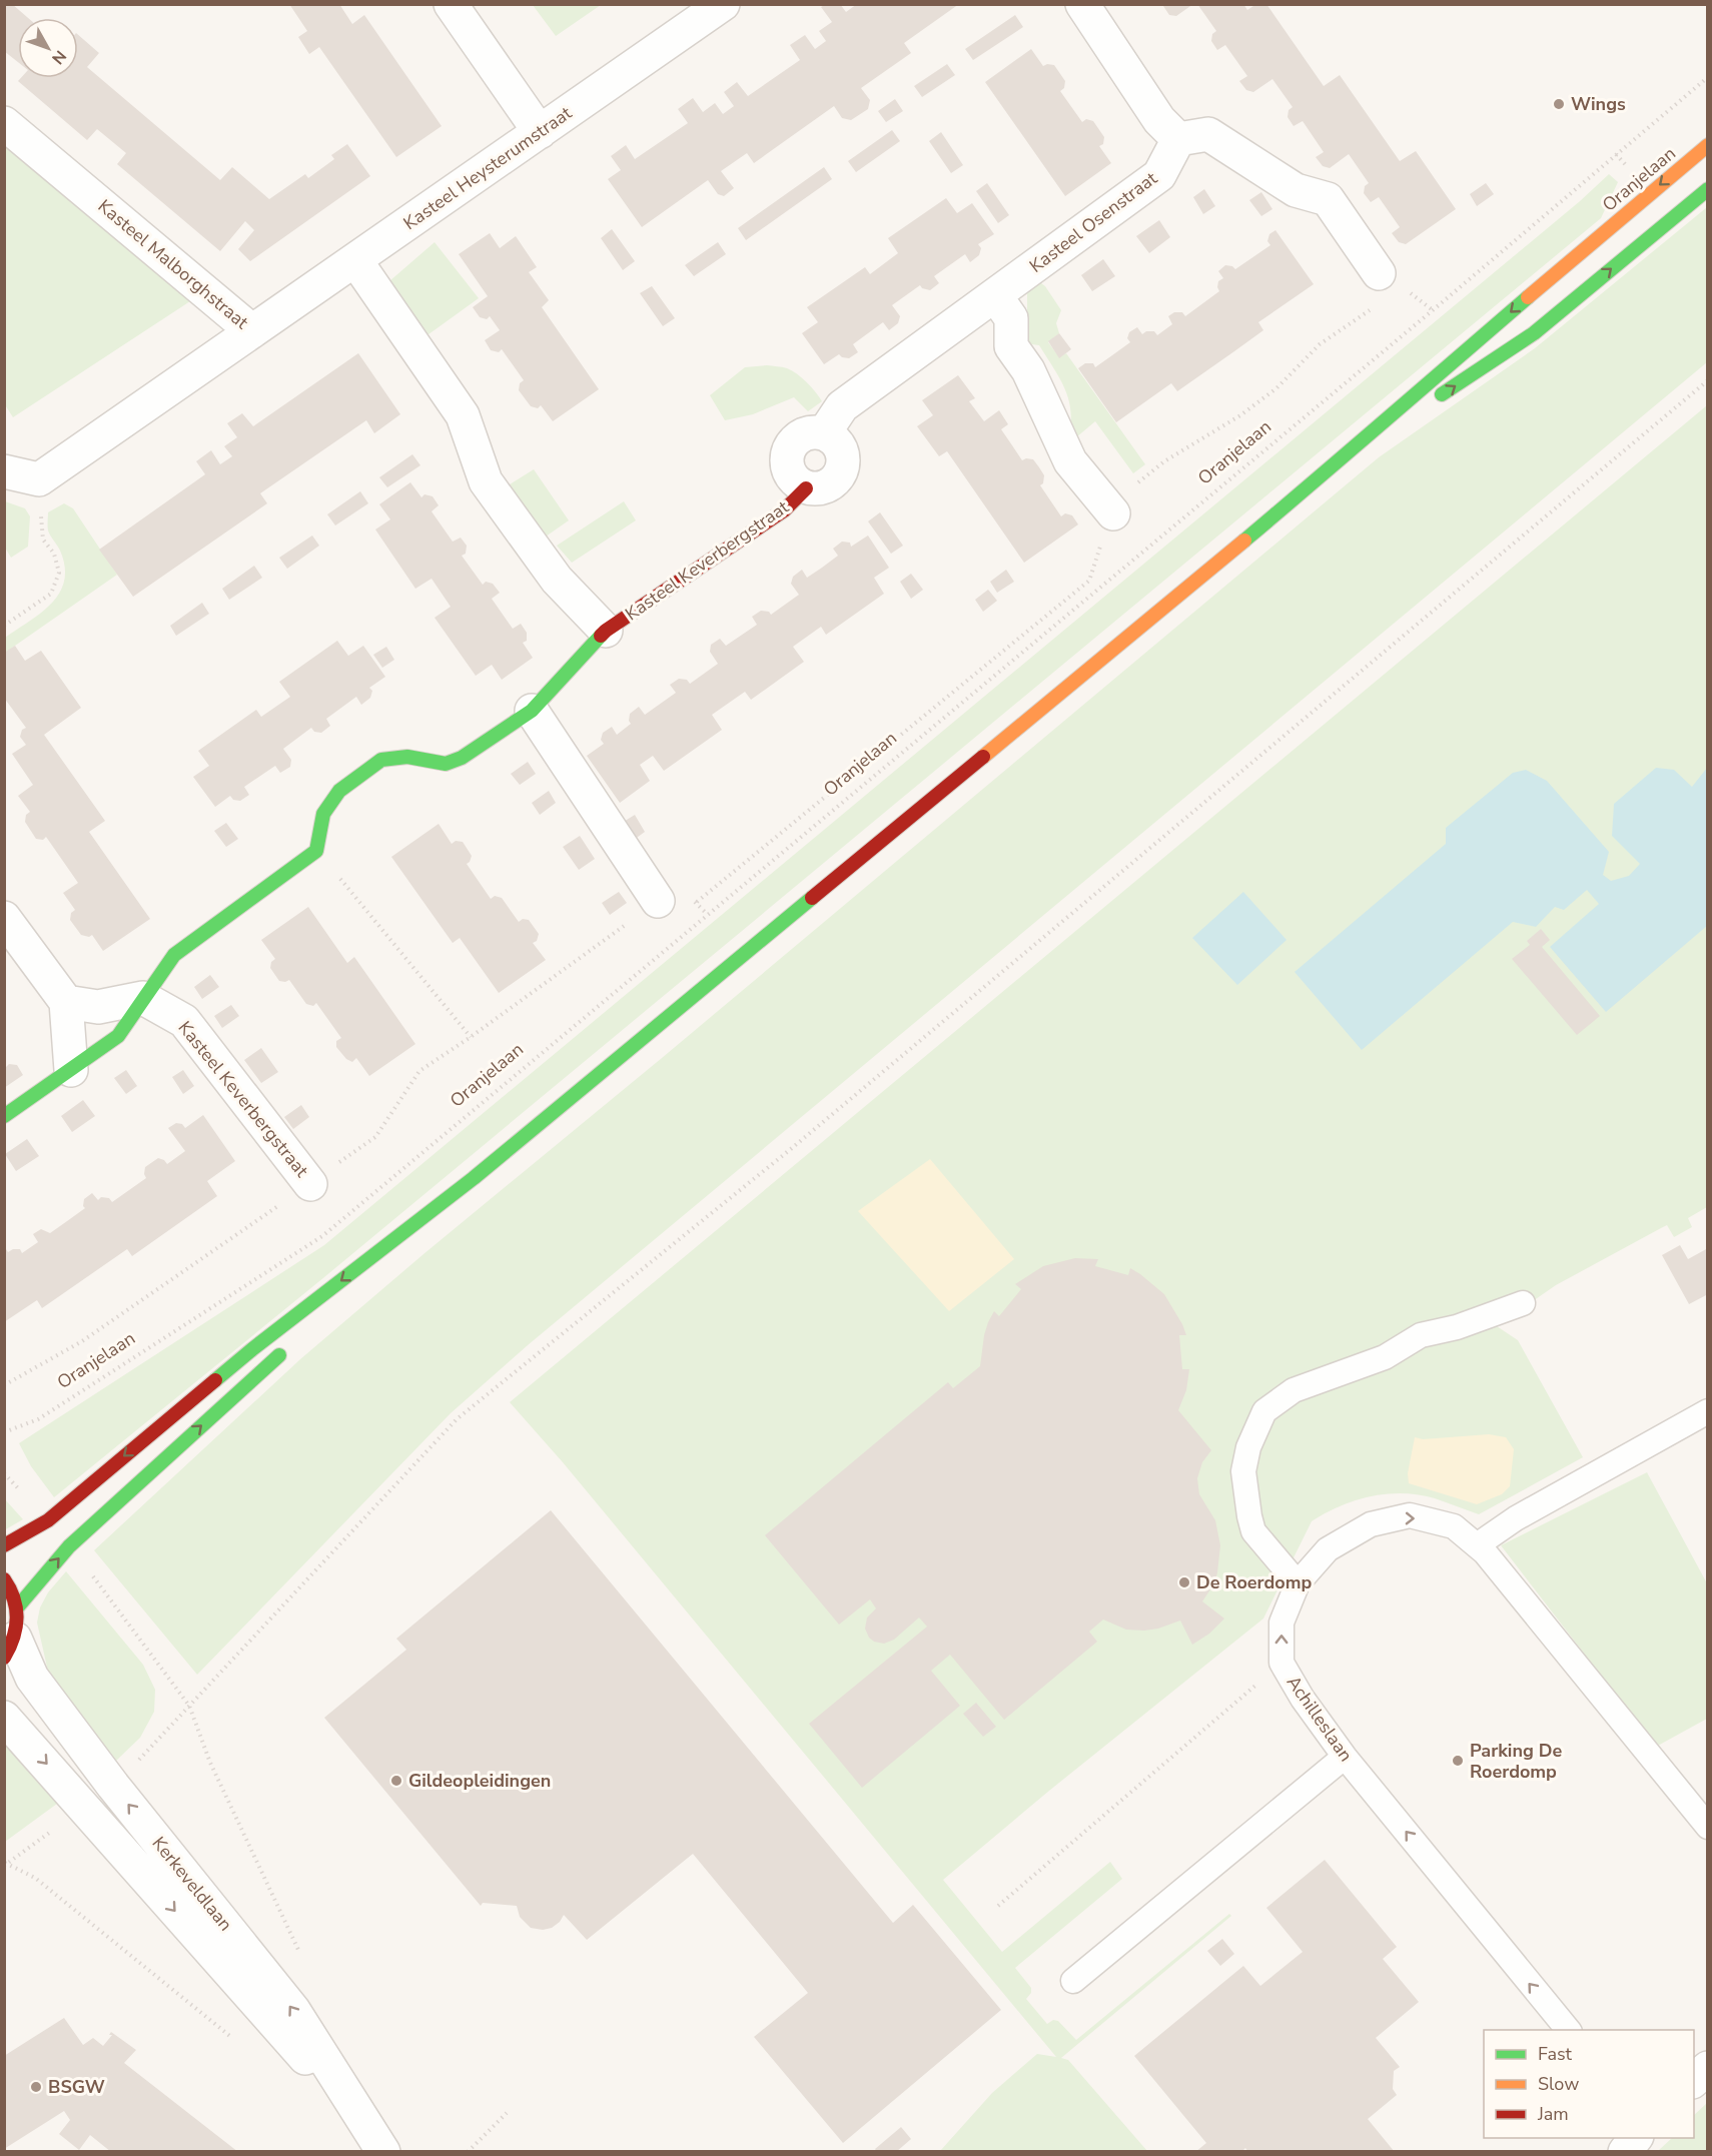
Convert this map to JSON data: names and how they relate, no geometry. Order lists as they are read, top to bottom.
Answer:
{
  "streets": {
    "street": [
      "Kasteel Heysterumstraat",
      "Oranjelaan",
      "Kasteel Osenstraat",
      "Kasteel Malborghstraat",
      "Kasteel Keverbergstraat",
      "Kerkeveldlaan"
    ],
    "lane": ["Achilleslaan"]
  },
  "crossings": [
    ["Kasteel Heysterumstraat", "Kasteel Malborghstraat"],
    ["Kasteel Heysterumstraat", "Kasteel Keverbergstraat"],
    ["Kasteel Osenstraat", "Kasteel Keverbergstraat"]
  ],
  "places": [
    "Wings",
    "De Roerdomp",
    "Parking De Roerdomp",
    "Gildeopleidingen",
    "BSGW"
  ],
  "legend": ["Fast", "Slow", "Jam"],
  "north": "bottom right"
}
